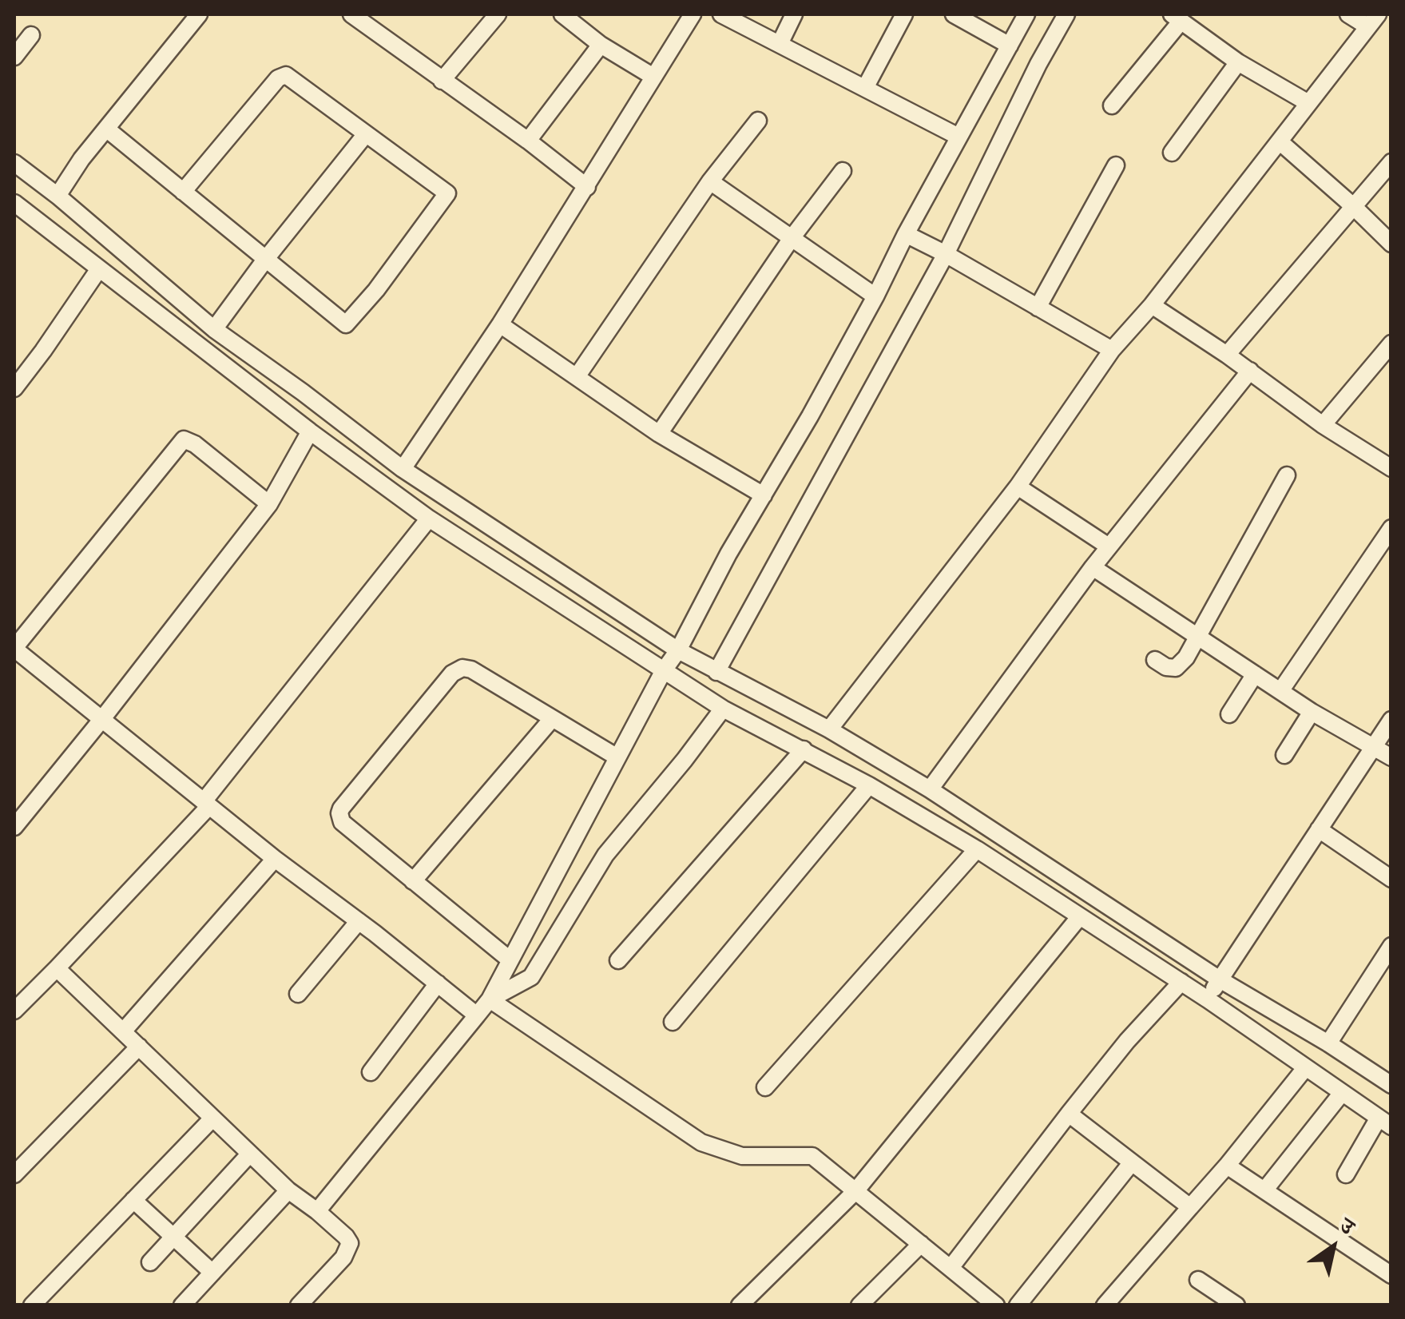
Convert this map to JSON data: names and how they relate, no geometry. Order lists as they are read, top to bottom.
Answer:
{
  "north": "top right"
}
